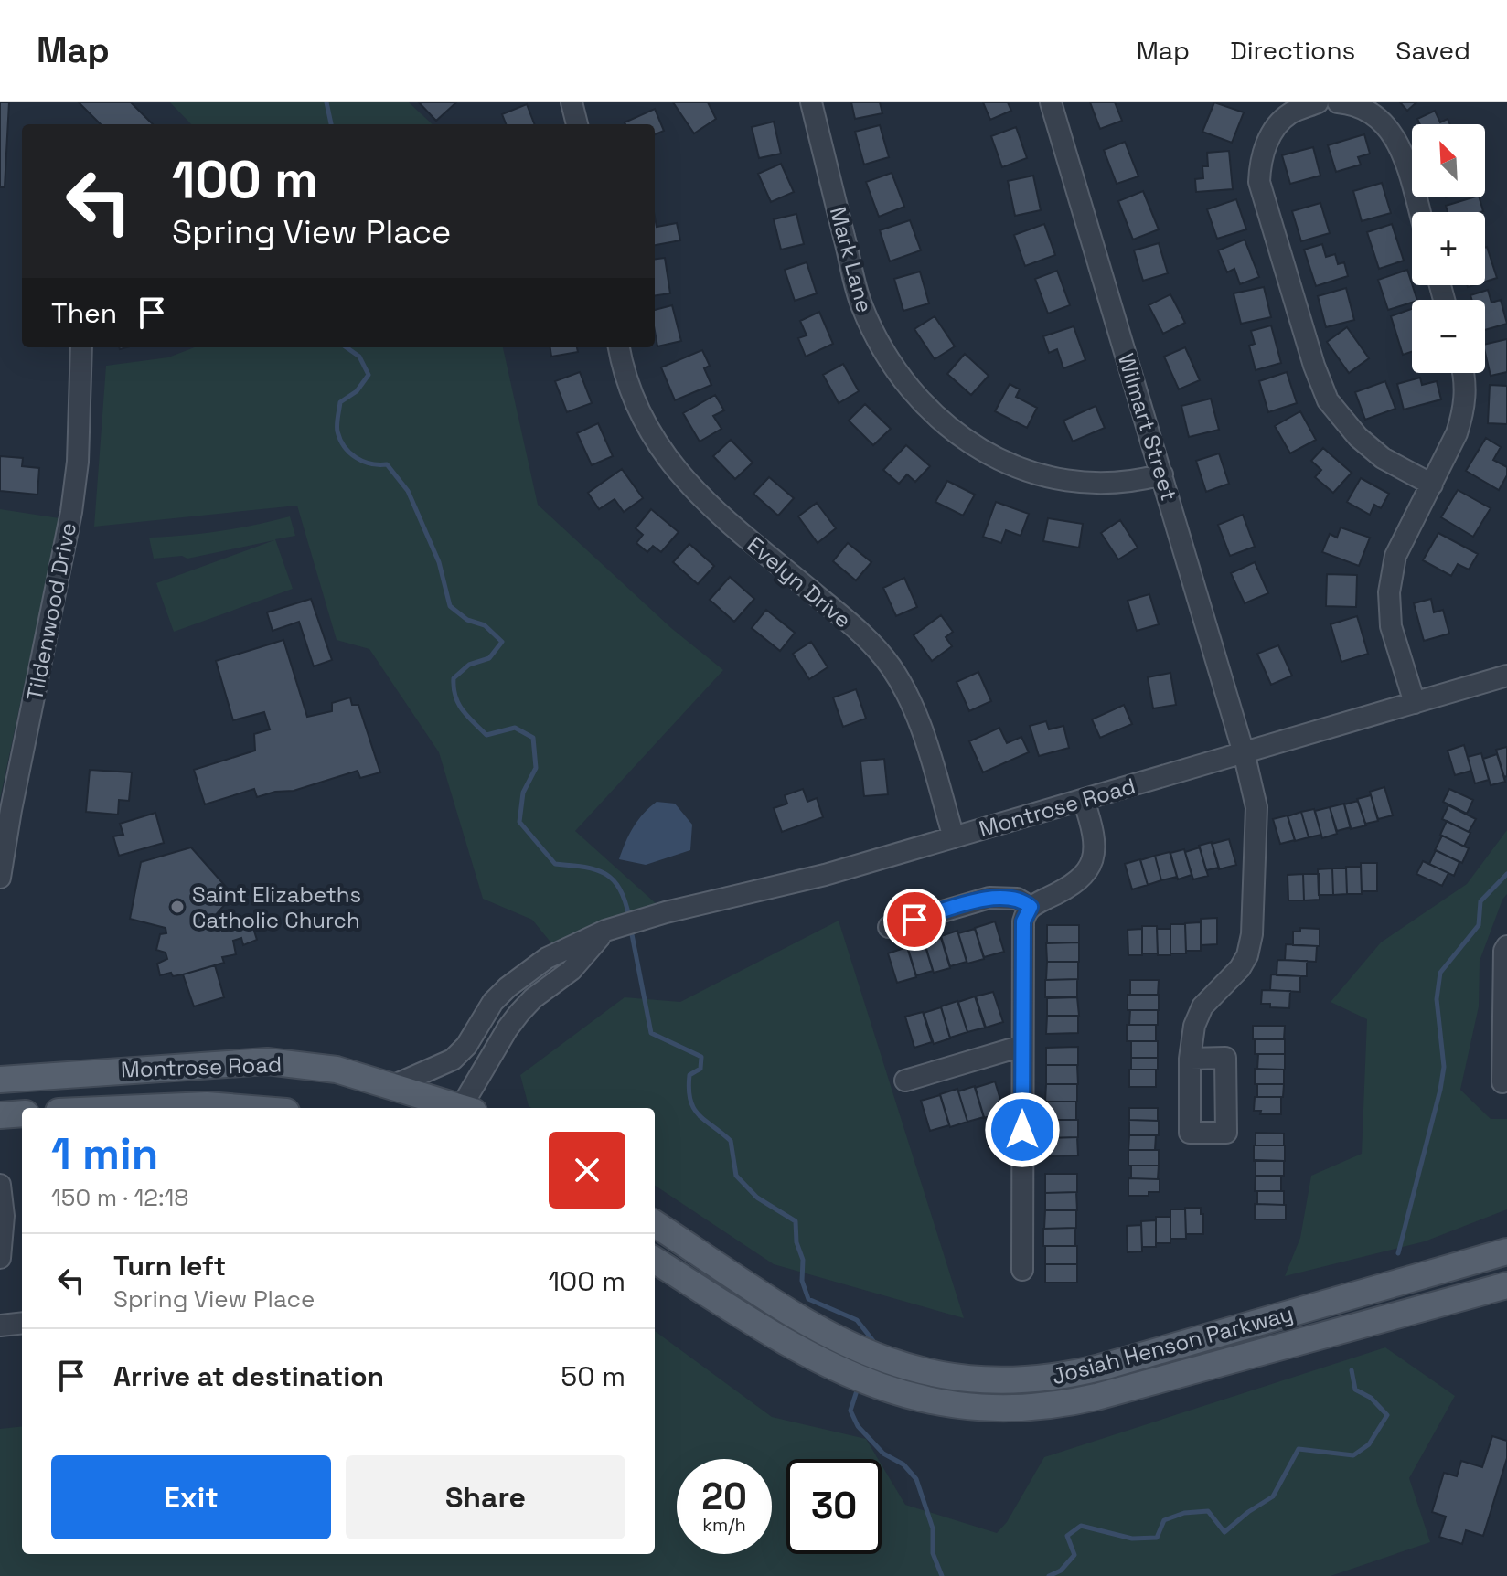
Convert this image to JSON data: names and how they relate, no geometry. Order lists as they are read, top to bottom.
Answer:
{
  "streets": {
    "main road": ["Montrose Road", "Josiah Henson Parkway"],
    "street": [
      "Mark Lane",
      "Wilmart Street",
      "Evelyn Drive",
      "Tildenwood Drive"
    ]
  },
  "crossings": [
    ["Mark Lane", "Wilmart Street"],
    ["Wilmart Street", "Montrose Road"],
    ["Evelyn Drive", "Montrose Road"]
  ],
  "places": ["Saint Elizabeths Catholic Church"],
  "north": "top left",
  "page": {
    "header": "Map",
    "nav": ["Map", "Directions", "Saved"],
    "map_buttons": ["+", "−"],
    "turn": ["100 m", "Spring View Place"],
    "then": "Then",
    "heading": ["1 min", "150 m · 12:18"],
    "list": [
      {
        "name": "Turn left",
        "note": "Spring View Place",
        "value": "100 m"
      },
      {
        "name": "Arrive at destination",
        "value": "50 m"
      }
    ],
    "buttons": ["Exit", "Share"],
    "speed": "20 km/h",
    "limit": "30"
  }
}
